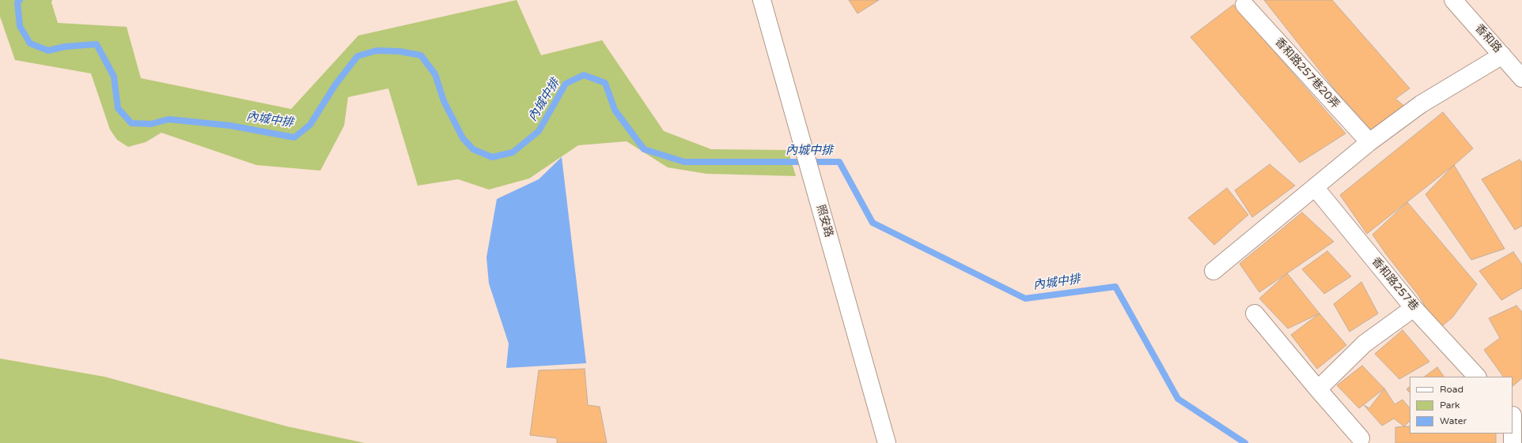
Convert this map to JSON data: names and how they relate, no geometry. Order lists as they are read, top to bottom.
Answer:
{
  "streets": {
    "street": [
      "香和路",
      "香和路257巷20弄",
      "照安路",
      "香和路257巷"
    ]
  },
  "water": ["內城中排"],
  "legend": ["Road", "Park", "Water"]
}
